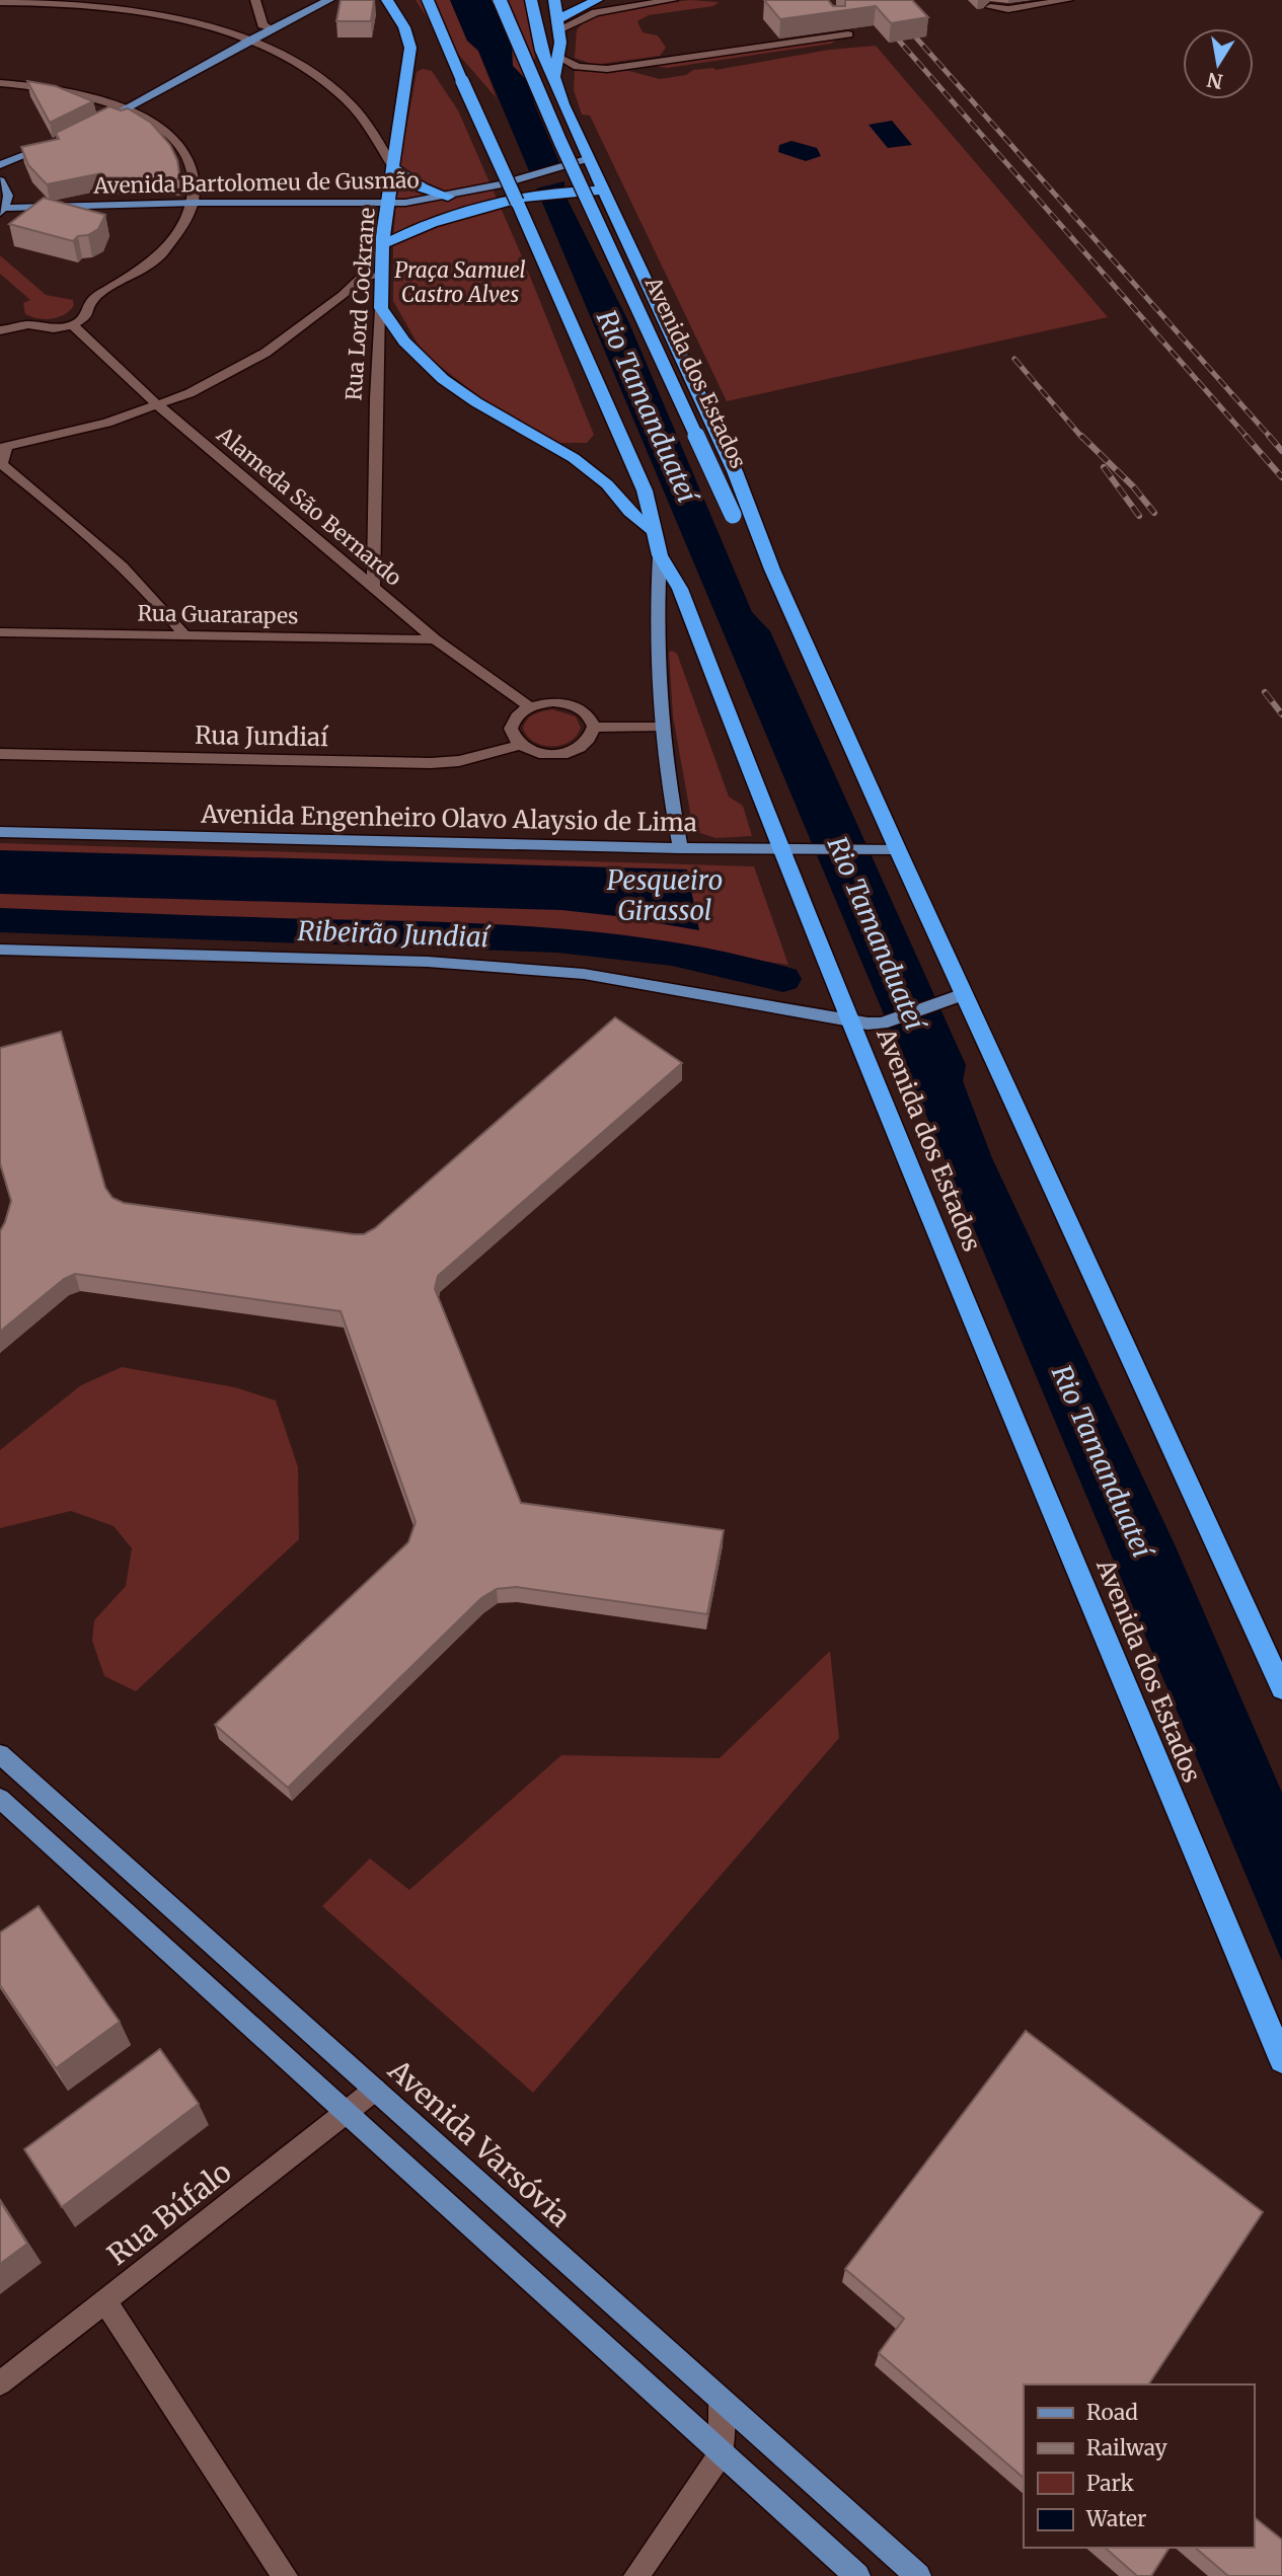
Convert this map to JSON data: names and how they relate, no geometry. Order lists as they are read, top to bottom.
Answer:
{
  "streets": {
    "highway": ["Rua Lord Cockrane", "Avenida dos Estados"],
    "main road": ["Avenida Bartolomeu de Gusmão", "Avenida Engenheiro Olavo Alaysio de Lima", "Avenida Varsóvia"],
    "street": [
      "Alameda São Bernardo",
      "Rua Guararapes",
      "Rua Jundiaí",
      "Rua Búfalo"
    ]
  },
  "crossings": [
    ["Avenida Bartolomeu de Gusmão", "Rua Lord Cockrane"],
    ["Avenida Bartolomeu de Gusmão", "Avenida dos Estados"],
    ["Rua Lord Cockrane", "Alameda São Bernardo"],
    ["Avenida dos Estados", "Avenida Engenheiro Olavo Alaysio de Lima"],
    ["Alameda São Bernardo", "Rua Guararapes"],
    ["Alameda São Bernardo", "Rua Jundiaí"],
    ["Avenida Varsóvia", "Rua Búfalo"]
  ],
  "water": ["Rio Tamanduateí", "Pesqueiro Girassol", "Ribeirão Jundiaí"],
  "parks": ["Praça Samuel Castro Alves"],
  "legend": [
    "Road",
    "Railway",
    "Park",
    "Water"
  ],
  "north": "bottom"
}
